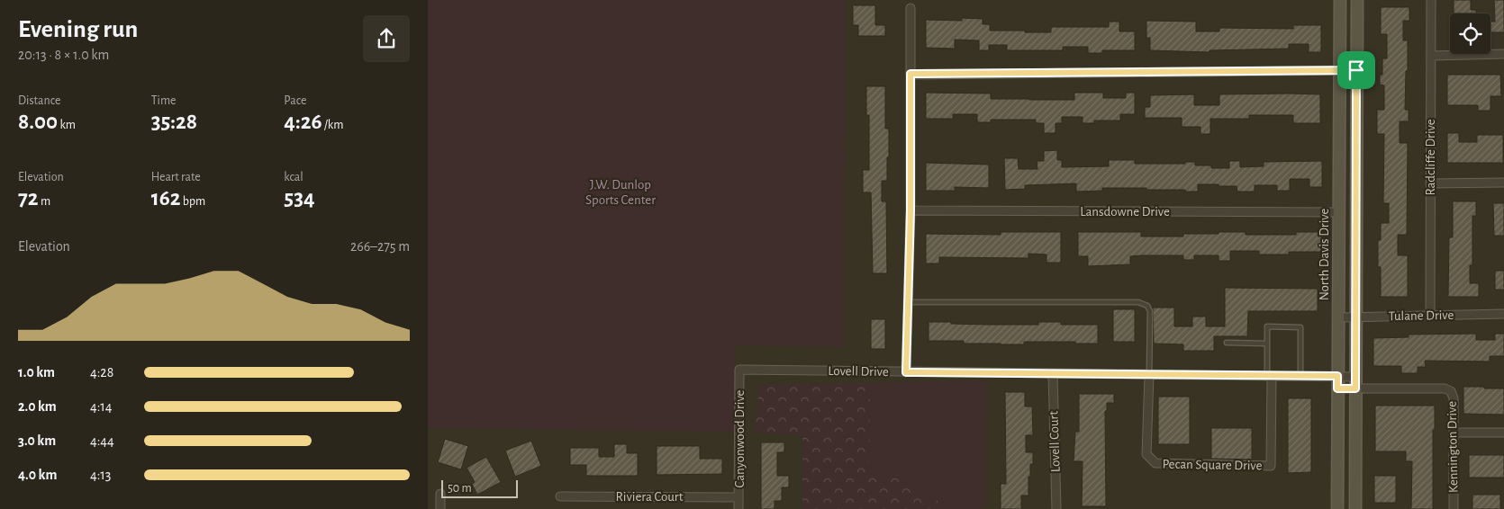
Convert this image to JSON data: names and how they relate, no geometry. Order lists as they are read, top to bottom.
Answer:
{
  "streets": {
    "street": [
      "Radcliffe Drive",
      "Lansdowne Drive",
      "North Davis Drive",
      "Tulane Drive",
      "Lovell Drive",
      "Canyonwood Drive",
      "Lovell Court",
      "Kennington Drive",
      "Pecan Square Drive",
      "Riviera Court"
    ]
  },
  "crossings": [
    ["Radcliffe Drive", "Tulane Drive"],
    ["Lansdowne Drive", "North Davis Drive"],
    ["North Davis Drive", "Tulane Drive"],
    ["North Davis Drive", "Lovell Drive"],
    ["North Davis Drive", "Kennington Drive"],
    ["Lovell Drive", "Canyonwood Drive"],
    ["Lovell Drive", "Lovell Court"],
    ["Lovell Drive", "Kennington Drive"],
    ["Lovell Drive", "Pecan Square Drive"],
    ["Canyonwood Drive", "Riviera Court"]
  ],
  "parks": ["J.W. Dunlop Sports Center"],
  "scale_bar": "50 m",
  "page": {
    "heading": ["Evening run", "20:13 · 8 × 1.0 km"],
    "stats": [
      ["Distance", "8.00 km"],
      ["Time", "35:28"],
      ["Pace", "4:26 /km"],
      ["Elevation", "72 m"],
      ["Heart rate", "162 bpm"],
      ["kcal", "534"]
    ],
    "chart": ["Elevation", "266–275 m"],
    "list": [
      {
        "name": "1.0 km",
        "note": "4:28"
      },
      {
        "name": "2.0 km",
        "note": "4:14"
      },
      {
        "name": "3.0 km",
        "note": "4:44"
      },
      {
        "name": "4.0 km",
        "note": "4:13"
      }
    ],
    "scale": "50 m"
  }
}
